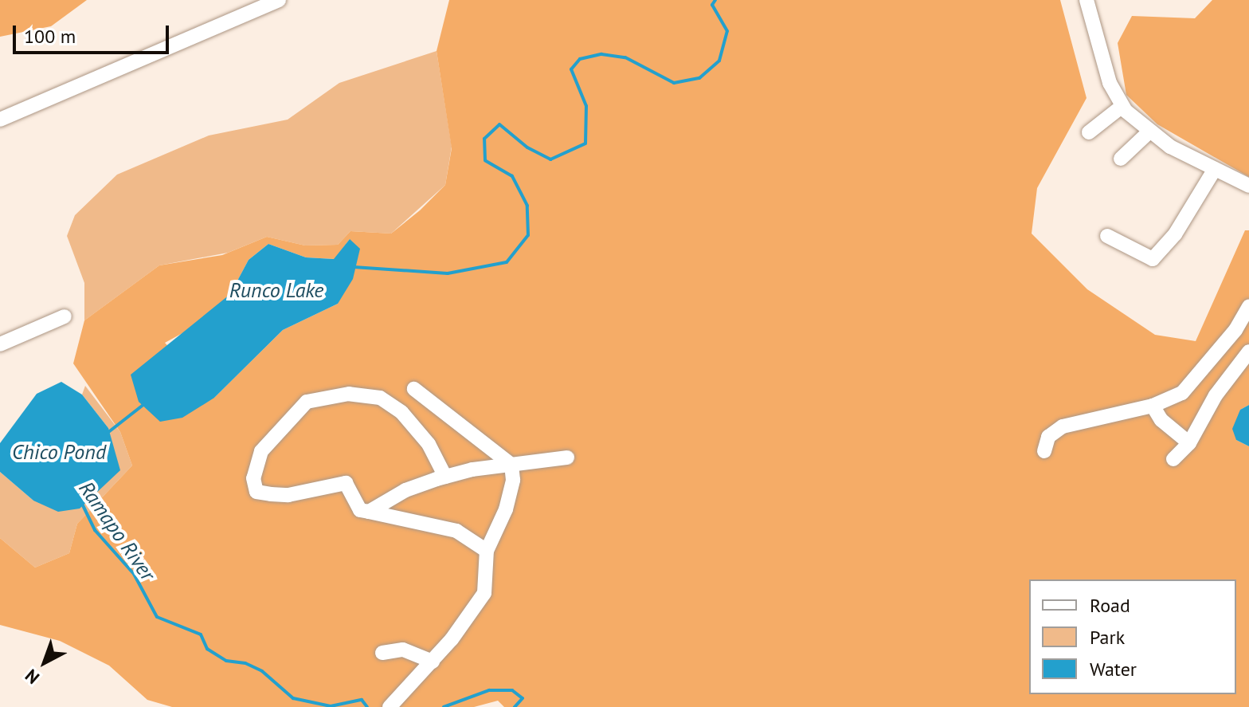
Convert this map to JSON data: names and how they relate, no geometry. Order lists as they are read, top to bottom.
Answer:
{
  "water": ["Runco Lake", "Chico Pond", "Ramapo River"],
  "legend": ["Road", "Park", "Water"],
  "scale_bar": "100 m",
  "north": "bottom left"
}
